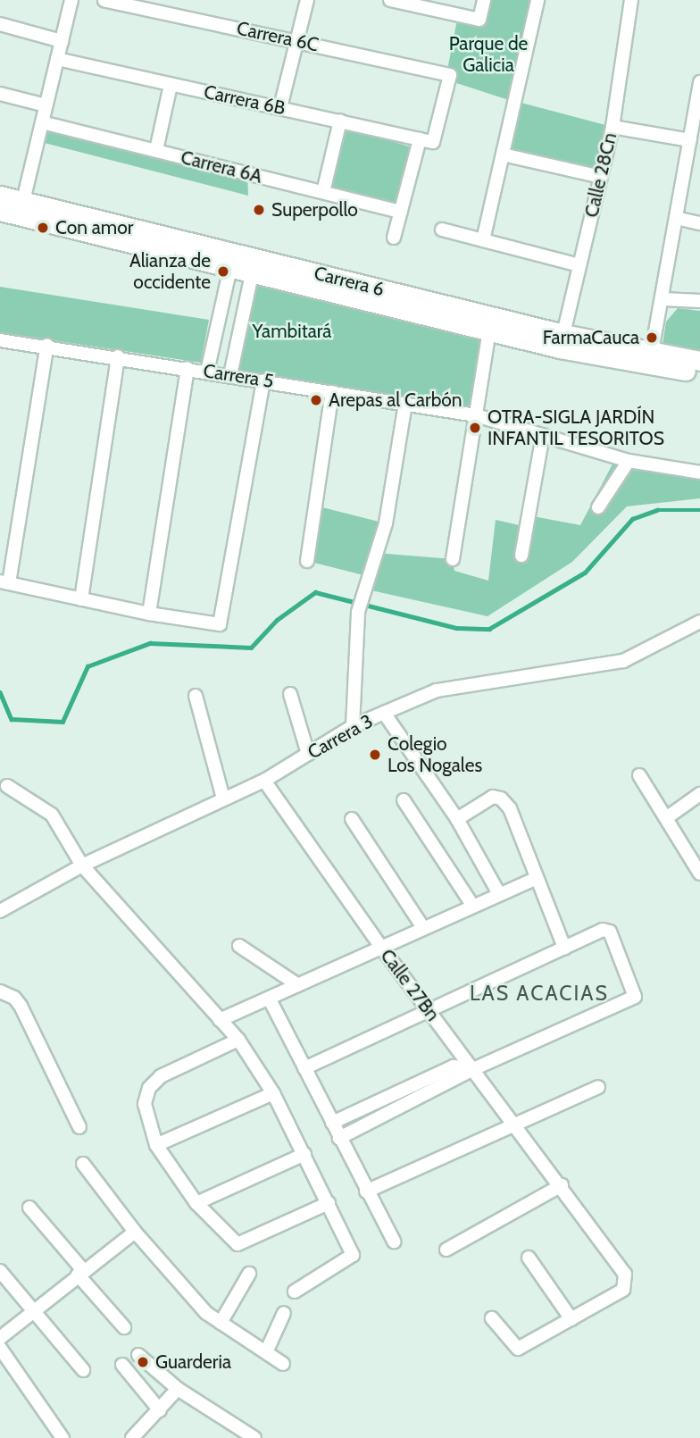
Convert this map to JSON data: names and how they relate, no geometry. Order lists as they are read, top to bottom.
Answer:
{
  "streets": {
    "main road": ["Carrera 6"],
    "street": [
      "Carrera 6C",
      "Carrera 6B",
      "Carrera 6A",
      "Calle 28Cn",
      "Carrera 5",
      "Carrera 3",
      "Calle 27Bn"
    ]
  },
  "crossings": [
    ["Carrera 6C", "Carrera 6B"],
    ["Calle 28Cn", "Carrera 6"],
    ["Carrera 3", "Calle 27Bn"]
  ],
  "districts": ["LAS ACACIAS"],
  "parks": ["Parque de Galicia", "Yambitará"],
  "places": [
    "Superpollo",
    "Con amor",
    "Alianza de occidente",
    "FarmaCauca",
    "Arepas al Carbón",
    "OTRA-SIGLA JARDÍN INFANTIL TESORITOS",
    "Colegio Los Nogales",
    "Guarderia"
  ]
}
